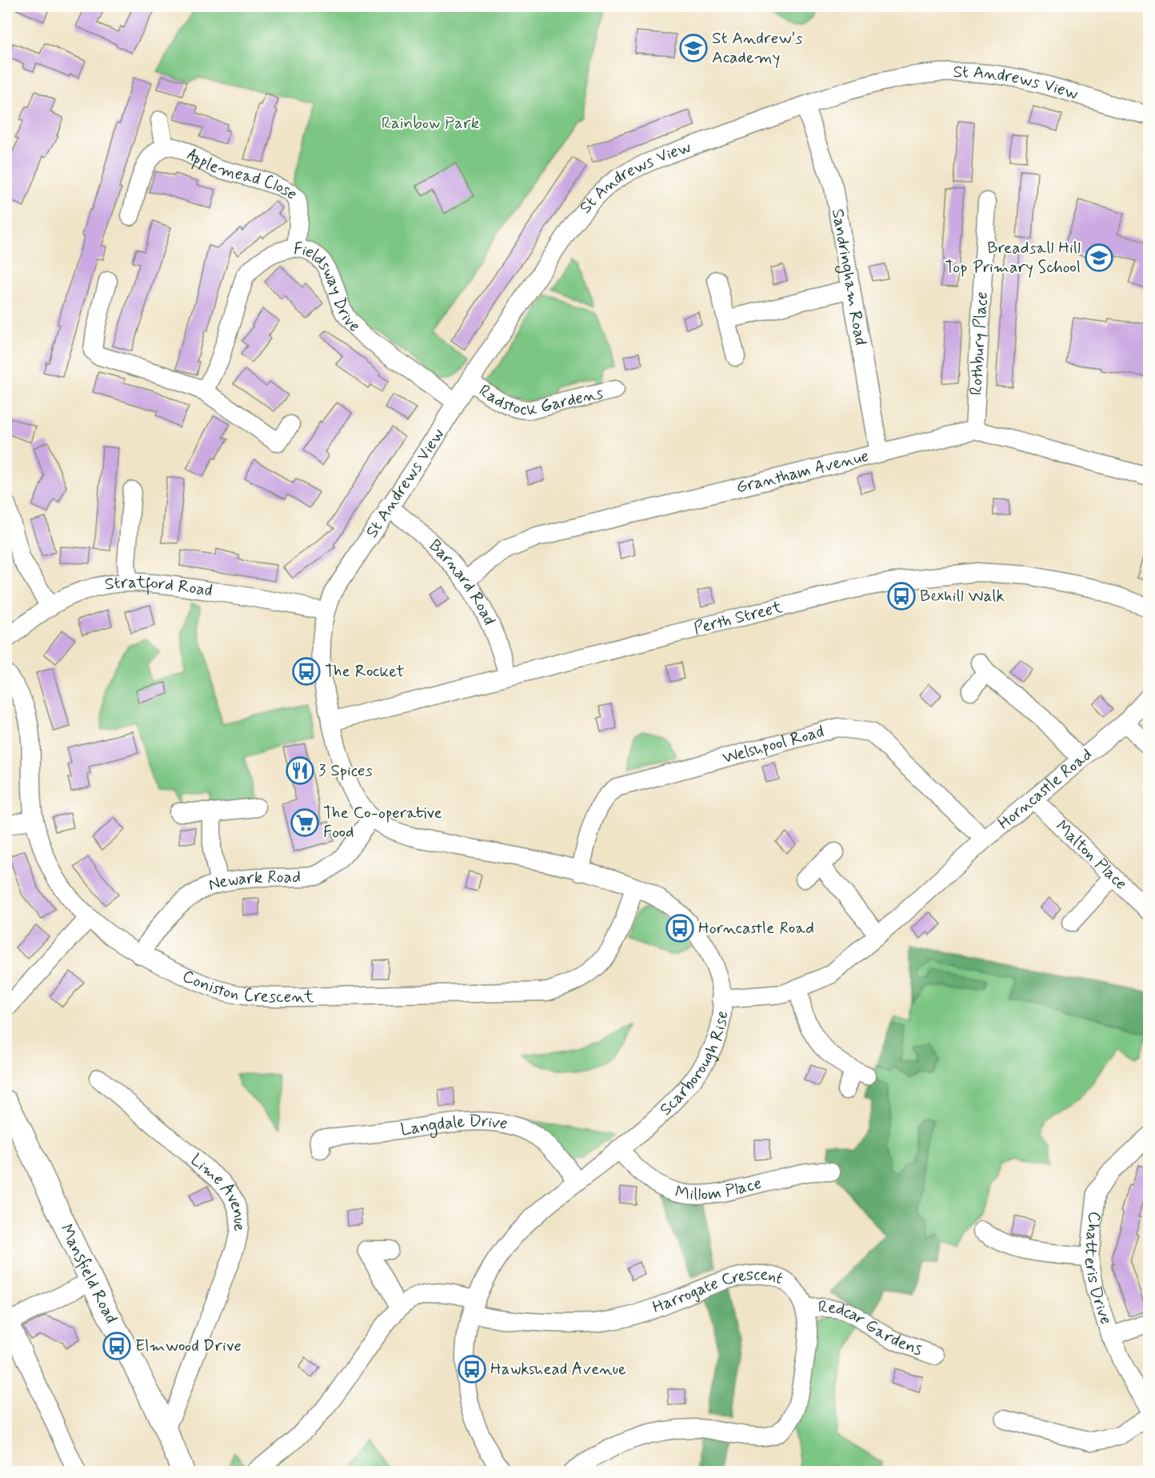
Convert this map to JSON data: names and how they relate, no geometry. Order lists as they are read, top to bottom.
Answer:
{
  "streets": {
    "main road": ["Mansfield Road"],
    "street": [
      "St Andrews View",
      "Applemead Close",
      "Sandringham Road",
      "Fieldsway Drive",
      "Rothbury Place",
      "Radstock Gardens",
      "Grantham Avenue",
      "Barnard Road",
      "Stratford Road",
      "Perth Street",
      "Welshpool Road",
      "Horncastle Road",
      "Malton Place",
      "Newark Road",
      "Coniston Crescent",
      "Scarborough Rise",
      "Langdale Drive",
      "Millom Place",
      "Lime Avenue",
      "Chatteris Drive",
      "Harrogate Crescent",
      "Redcar Gardens"
    ]
  },
  "crossings": [
    ["St Andrews View", "Sandringham Road"],
    ["St Andrews View", "Fieldsway Drive"],
    ["St Andrews View", "Radstock Gardens"],
    ["St Andrews View", "Barnard Road"],
    ["St Andrews View", "Stratford Road"],
    ["St Andrews View", "Scarborough Rise"],
    ["Applemead Close", "Fieldsway Drive"],
    ["Sandringham Road", "Grantham Avenue"],
    ["Rothbury Place", "Grantham Avenue"],
    ["Grantham Avenue", "Barnard Road"],
    ["Barnard Road", "Perth Street"],
    ["Stratford Road", "Scarborough Rise"],
    ["Perth Street", "Scarborough Rise"],
    ["Welshpool Road", "Horncastle Road"],
    ["Welshpool Road", "Scarborough Rise"],
    ["Horncastle Road", "Malton Place"],
    ["Horncastle Road", "Scarborough Rise"],
    ["Newark Road", "Coniston Crescent"],
    ["Newark Road", "Scarborough Rise"],
    ["Coniston Crescent", "Scarborough Rise"],
    ["Scarborough Rise", "Langdale Drive"],
    ["Scarborough Rise", "Millom Place"],
    ["Scarborough Rise", "Harrogate Crescent"],
    ["Lime Avenue", "Mansfield Road"],
    ["Harrogate Crescent", "Redcar Gardens"]
  ],
  "parks": ["Rainbow Park"],
  "places": {
    "school or university": ["St Andrew's Academy", "Breadsall Hill Top Primary School"],
    "bus stop": [
      "Bexhill Walk",
      "The Rocket",
      "Horncastle Road",
      "Elmwood Drive",
      "Hawkshead Avenue"
    ],
    "restaurant": ["3 Spices"],
    "supermarket": ["The Co-operative Food"]
  }
}
